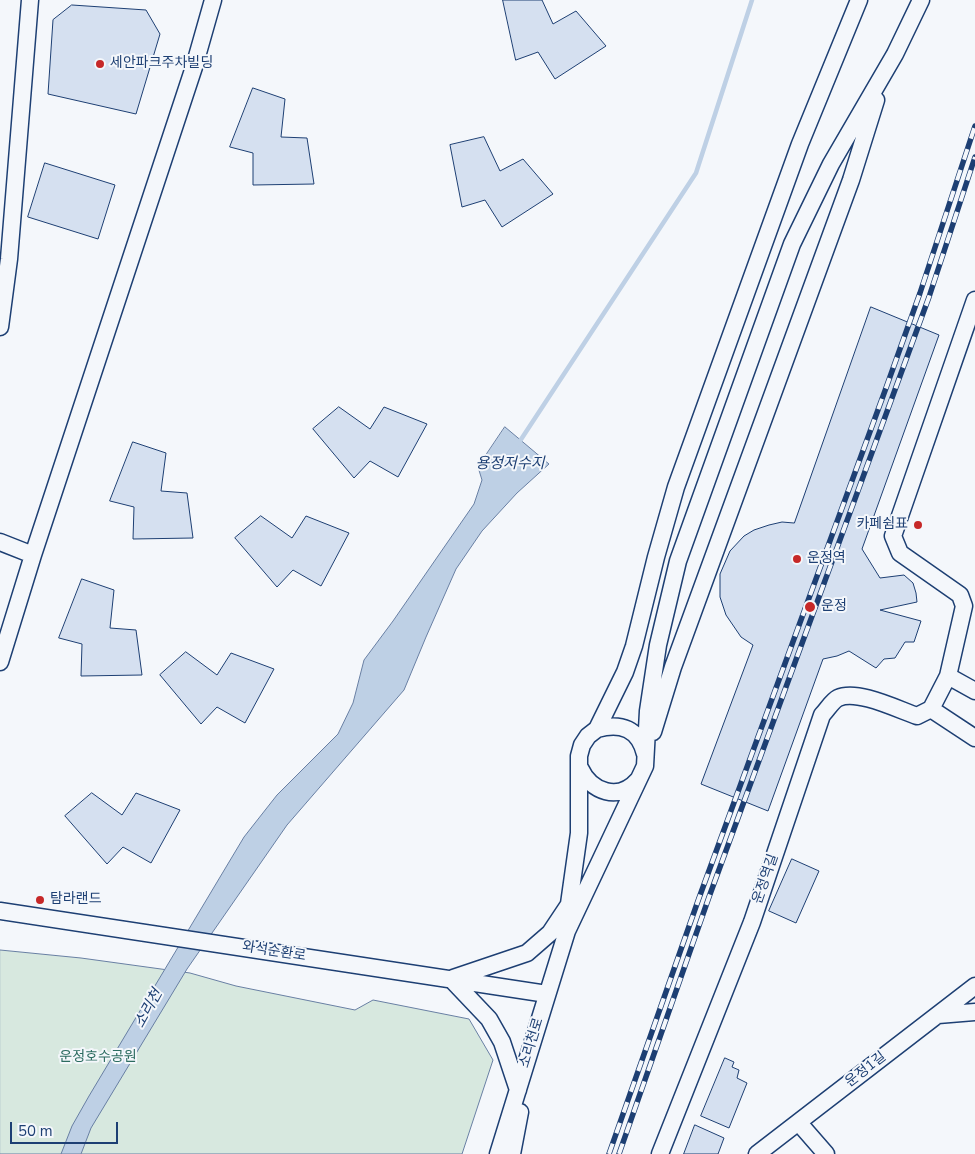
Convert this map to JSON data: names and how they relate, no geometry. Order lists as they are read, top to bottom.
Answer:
{
  "streets": {
    "street": [
      "운정역길",
      "와석순환로",
      "소리천로",
      "운정1길"
    ]
  },
  "crossings": [
    ["와석순환로", "소리천로"]
  ],
  "water": ["용정저수지", "소리천"],
  "parks": ["운정호수공원"],
  "places": [
    "세안파크주차빌딩",
    "카페쉼표",
    "운정역",
    "운정",
    "탐라랜드"
  ],
  "scale_bar": "50 m"
}
